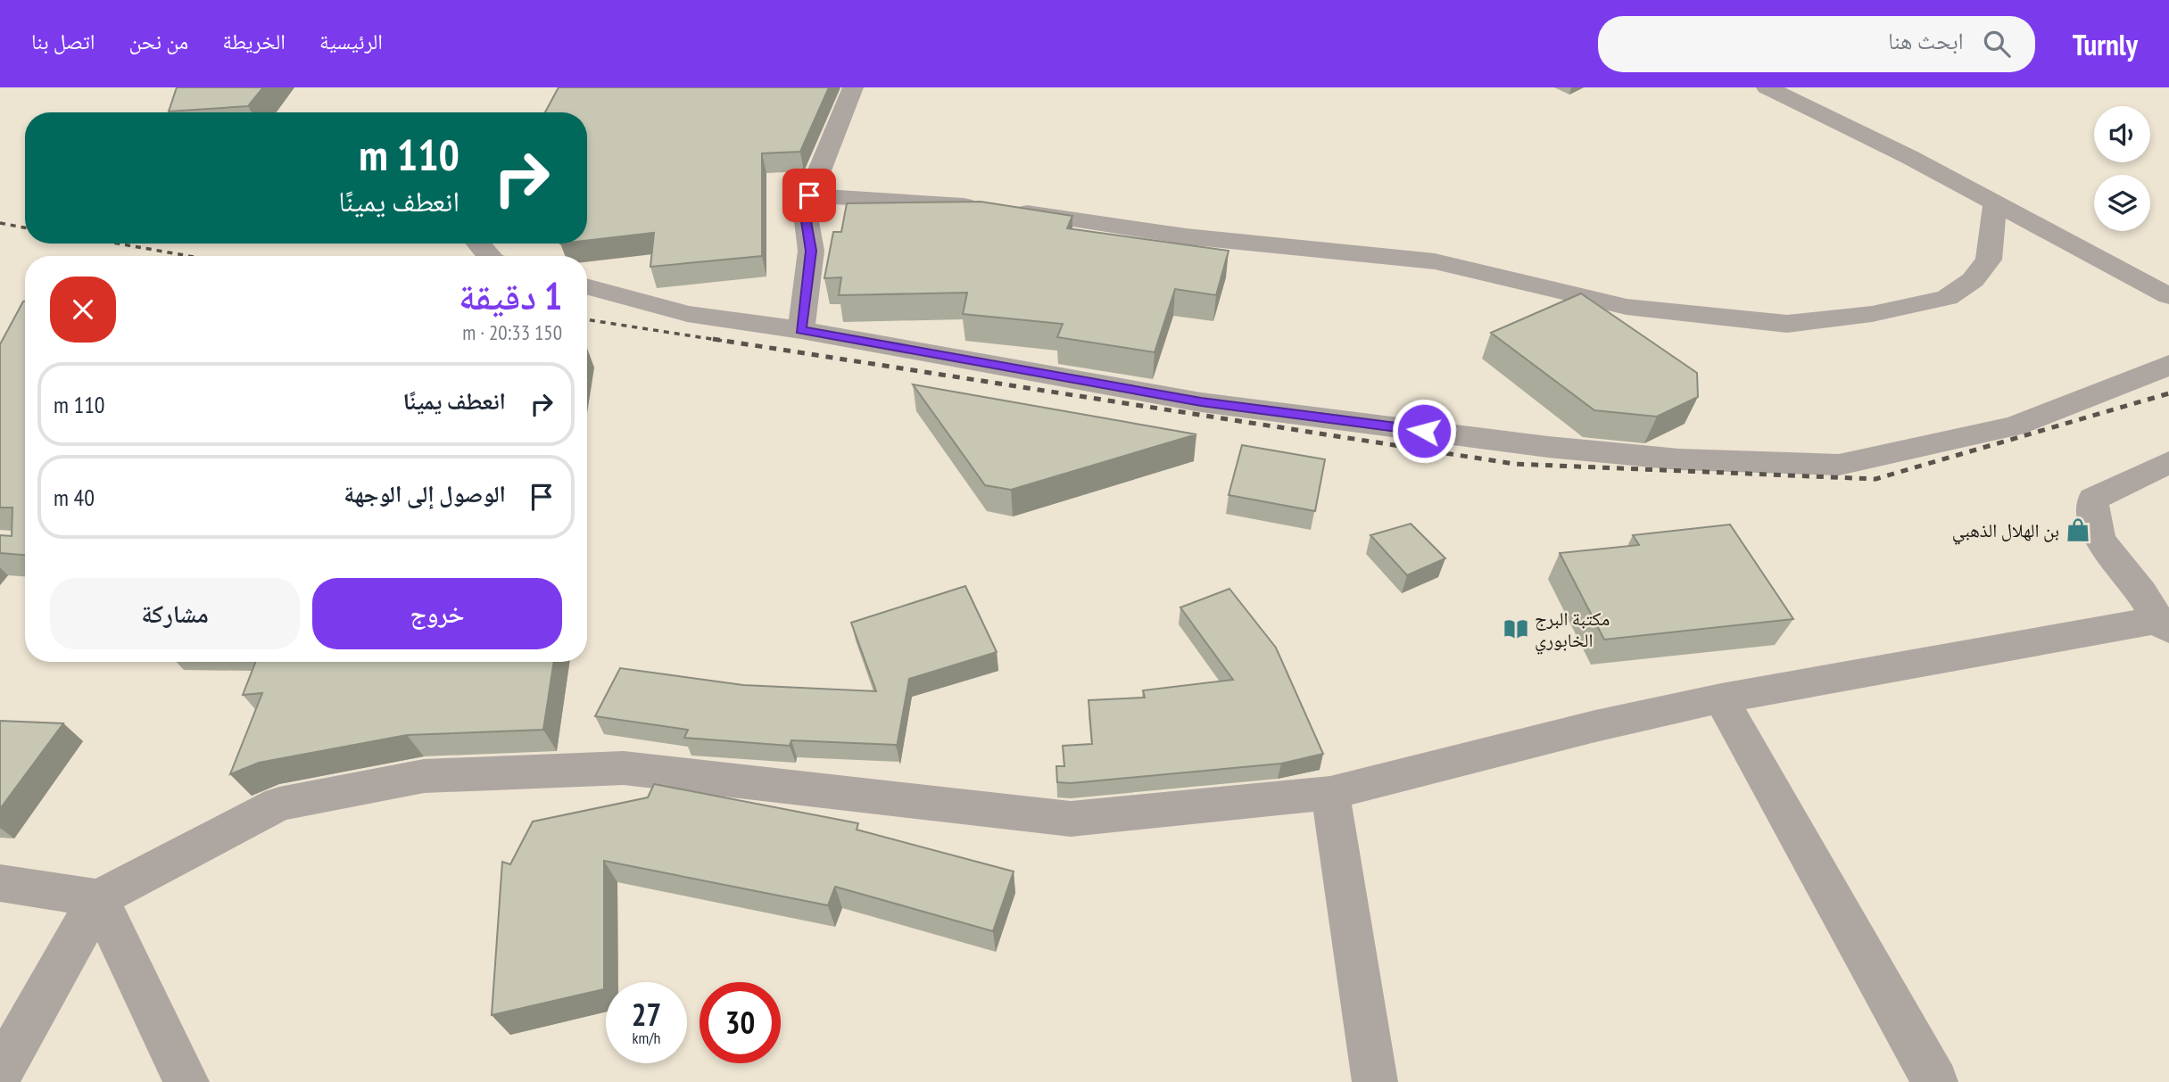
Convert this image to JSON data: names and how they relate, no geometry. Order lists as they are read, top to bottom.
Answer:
{
  "places": {
    "shop": ["بن الهلال الذهبي"],
    "library": ["مكتبة البرج الخابوري"]
  },
  "page": {
    "header": "Turnly",
    "search": "ابحث هنا",
    "nav": [
      "الرئيسية",
      "الخريطة",
      "من نحن",
      "اتصل بنا"
    ],
    "turn": ["110 m", "انعطف يمينًا"],
    "heading": ["1 دقيقة", "150 m · 20:33"],
    "list": [
      {
        "name": "انعطف يمينًا",
        "value": "110 m"
      },
      {
        "name": "الوصول إلى الوجهة",
        "value": "40 m"
      }
    ],
    "buttons": ["خروج", "مشاركة"],
    "speed": "27 km/h",
    "limit": "30"
  }
}
